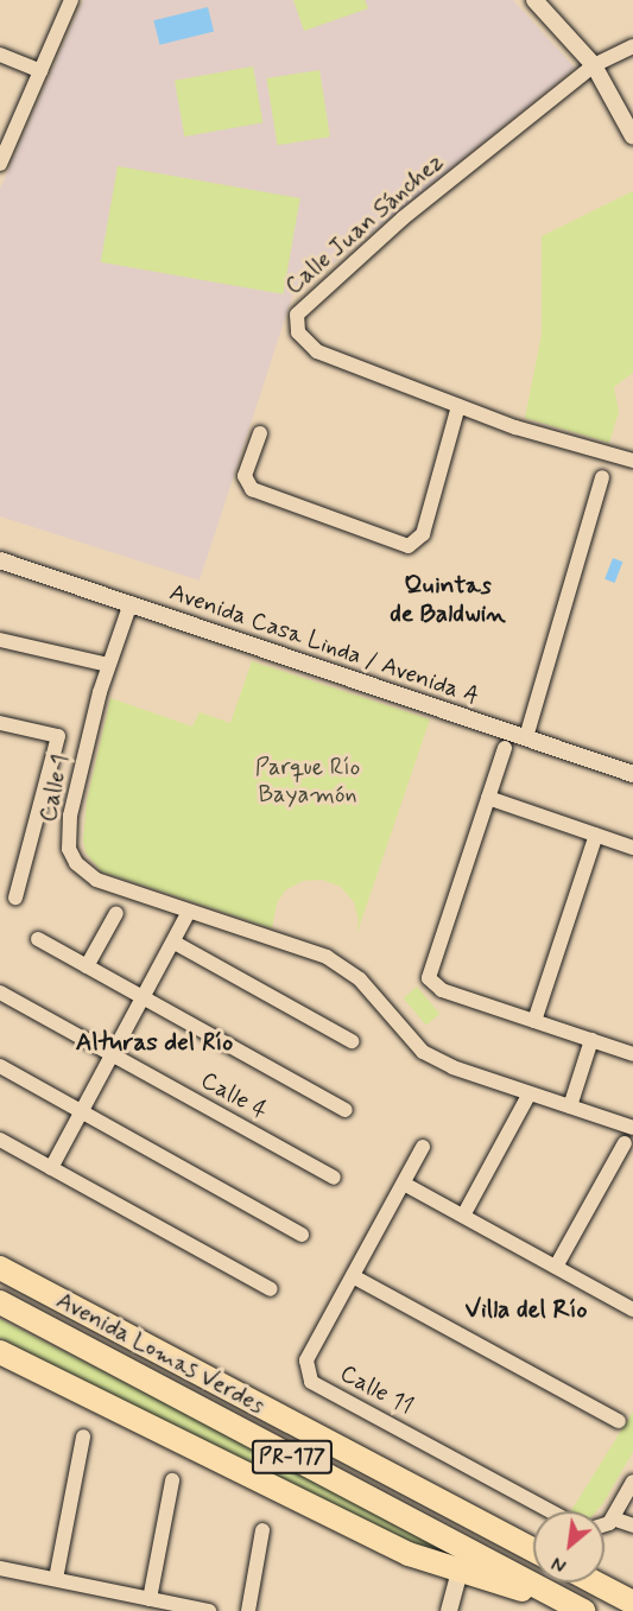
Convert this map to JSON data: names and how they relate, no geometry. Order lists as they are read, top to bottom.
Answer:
{
  "streets": {
    "highway": ["Avenida Lomas Verdes", "PR-177"],
    "street": [
      "Calle Juan Sánchez",
      "Avenida Casa Linda / Avenida A",
      "Calle 1",
      "Calle 4",
      "Calle 11"
    ]
  },
  "crossings": [
    ["Avenida Casa Linda / Avenida A", "Calle 1"]
  ],
  "districts": ["Quintas de Baldwin", "Alturas del Río", "Villa del Río"],
  "parks": ["Parque Río Bayamón"],
  "north": "bottom left"
}
